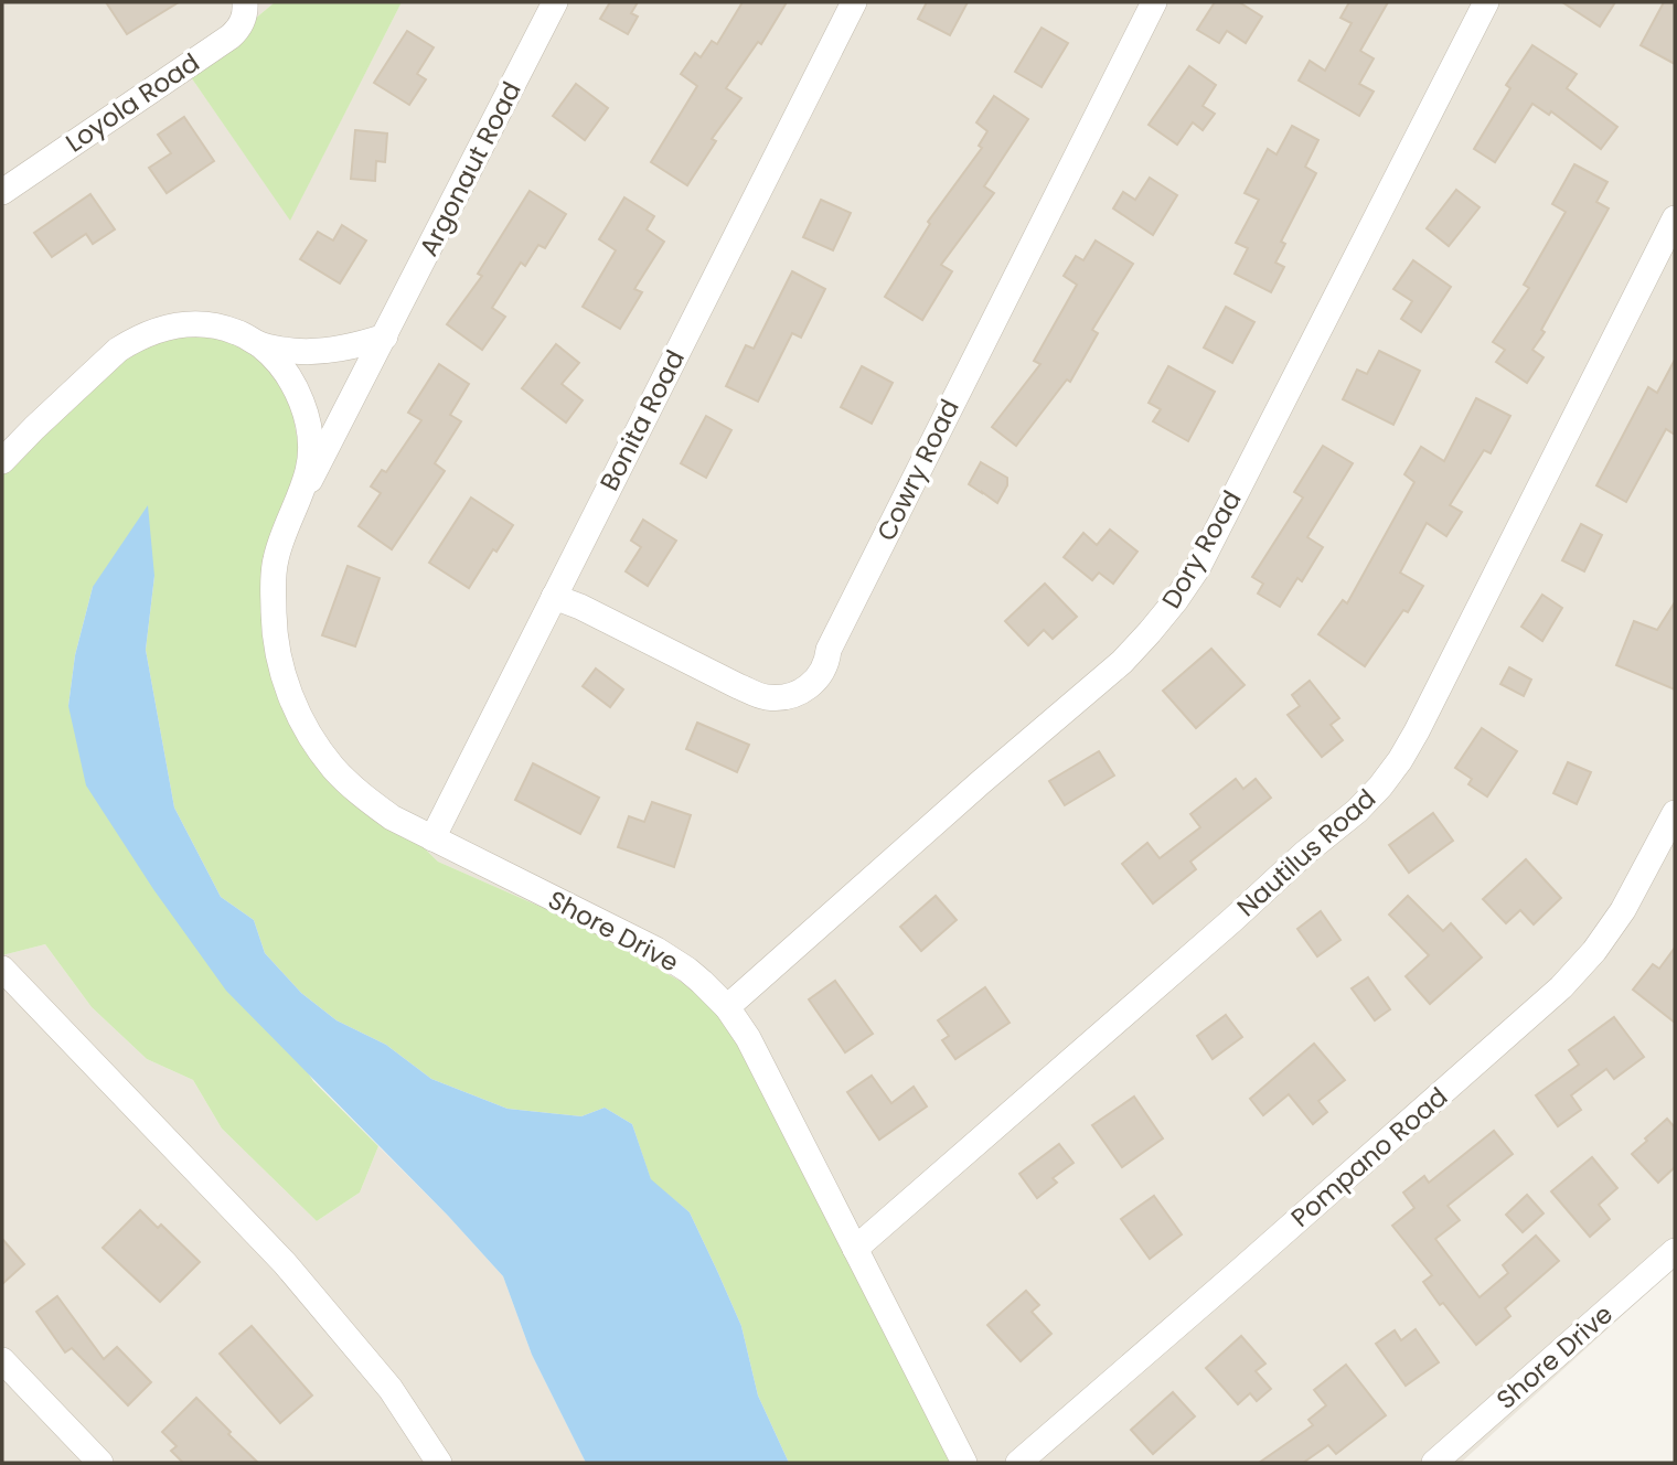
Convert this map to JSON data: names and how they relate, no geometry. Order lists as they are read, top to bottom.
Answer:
{
  "streets": {
    "street": [
      "Loyola Road",
      "Argonaut Road",
      "Bonita Road",
      "Cowry Road",
      "Dory Road",
      "Nautilus Road",
      "Shore Drive",
      "Pompano Road"
    ]
  },
  "crossings": [
    ["Argonaut Road", "Shore Drive"],
    ["Bonita Road", "Cowry Road"],
    ["Bonita Road", "Shore Drive"],
    ["Dory Road", "Shore Drive"],
    ["Nautilus Road", "Shore Drive"]
  ]
}
